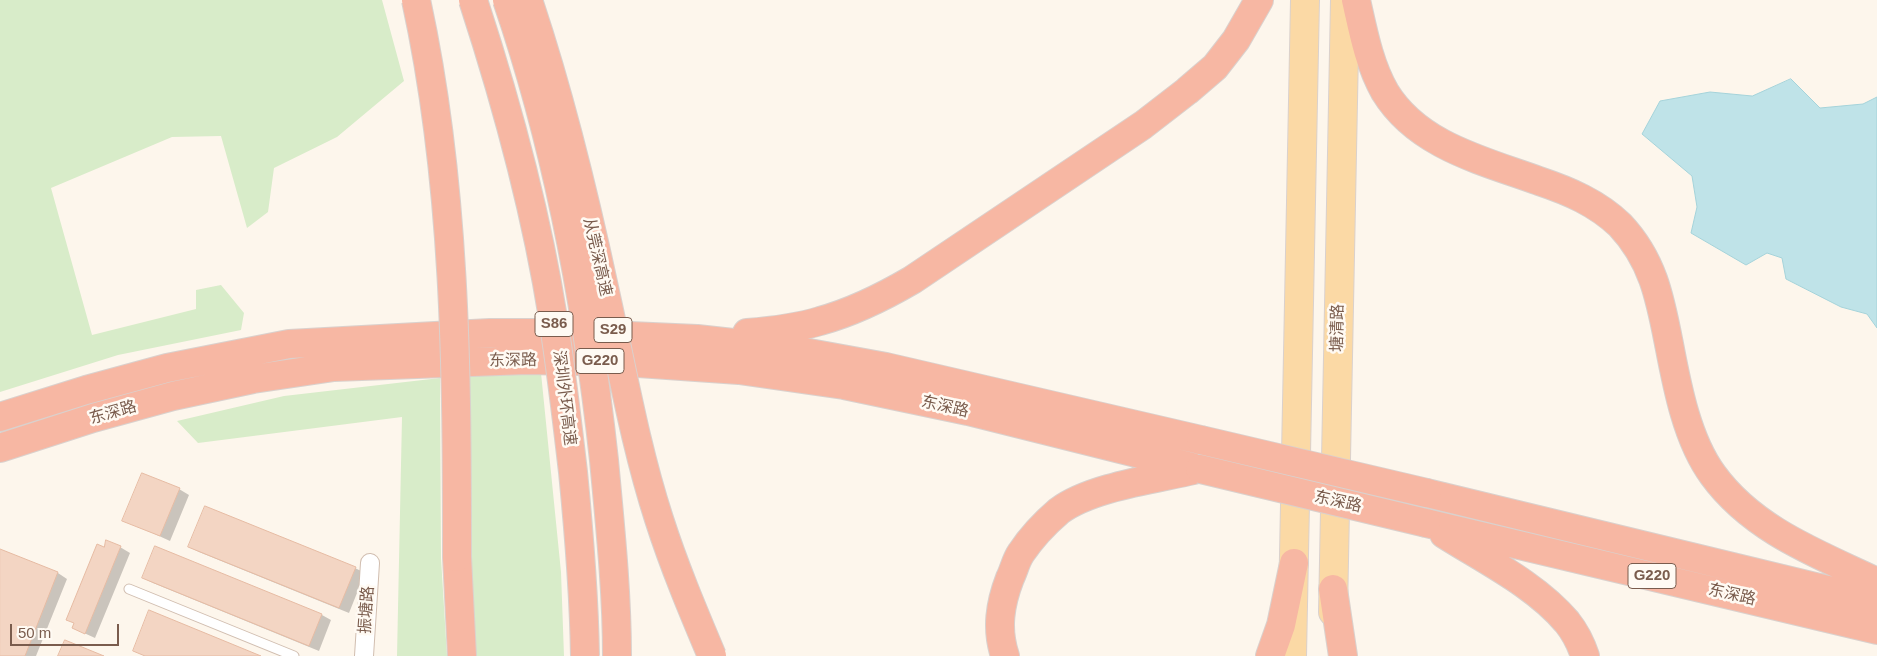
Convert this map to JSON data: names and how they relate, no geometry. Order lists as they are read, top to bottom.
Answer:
{
  "streets": {
    "highway": [
      "从莞深高速",
      "S86",
      "S29",
      "东深路",
      "G220",
      "深圳外环高速"
    ],
    "main road": ["塘清路"],
    "street": ["振塘路"]
  },
  "scale_bar": "50 m"
}
